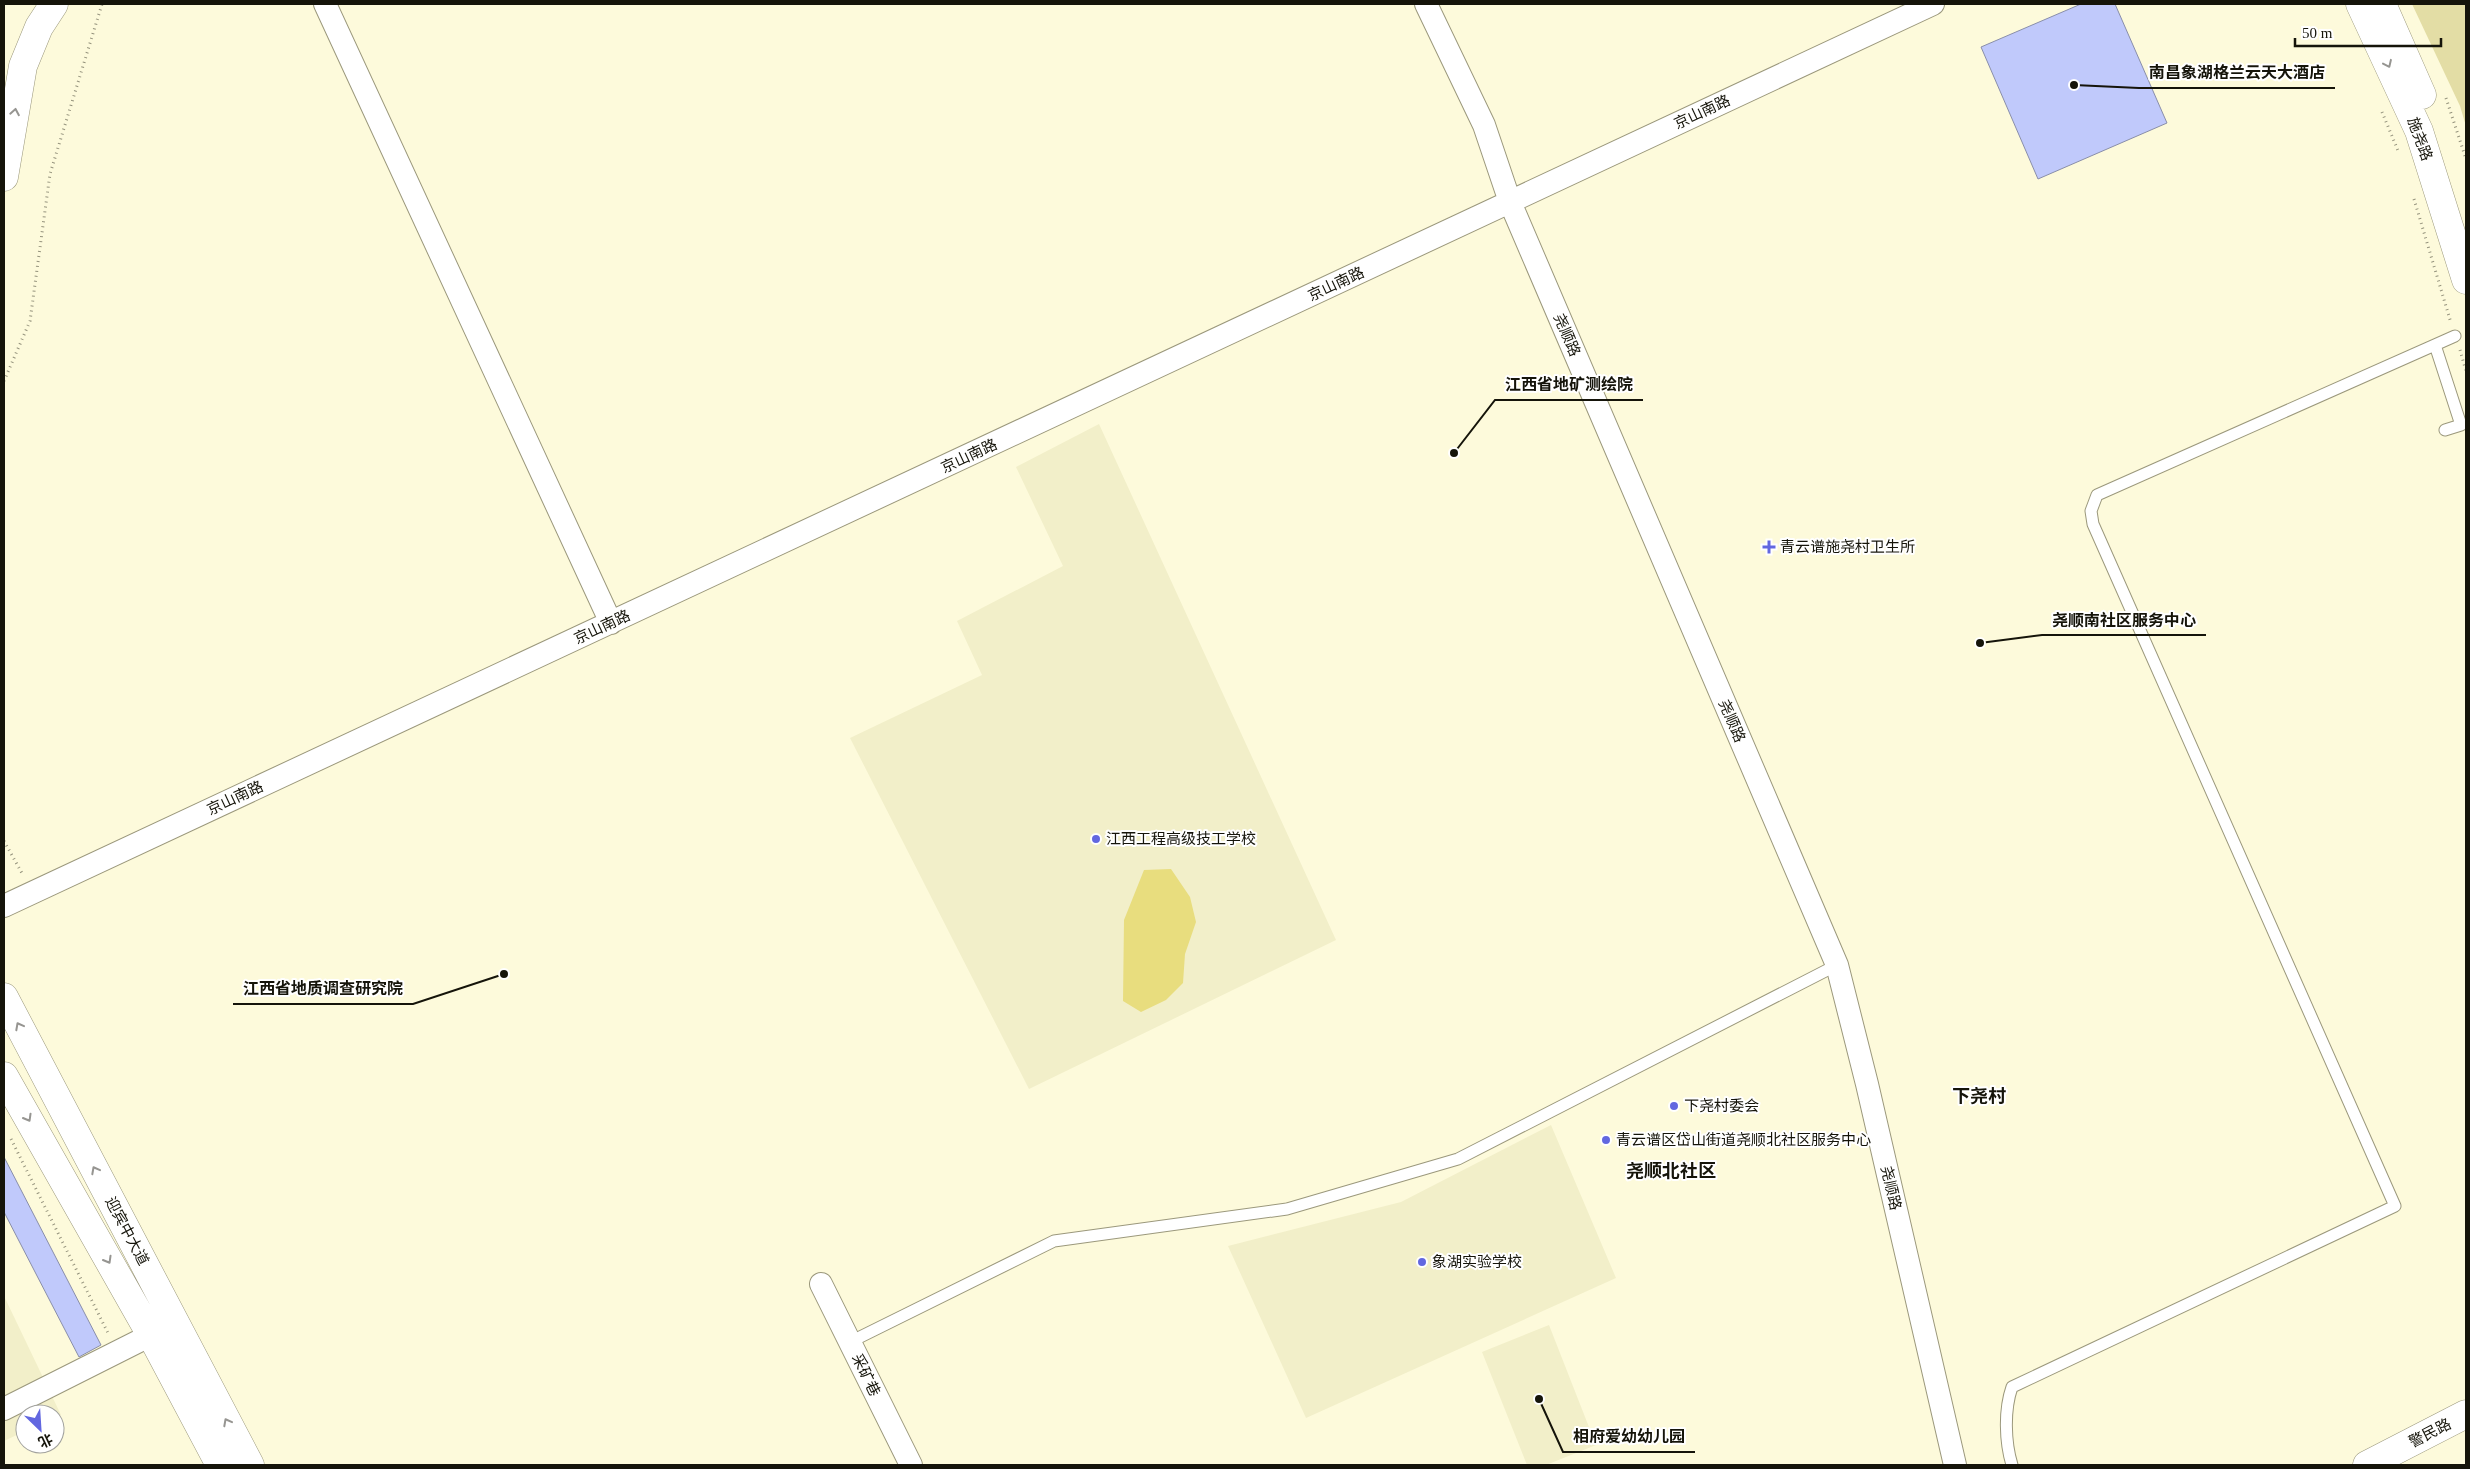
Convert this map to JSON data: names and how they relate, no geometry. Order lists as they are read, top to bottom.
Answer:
{
  "streets": {
    "main road": ["施尧路", "迎宾中大道", "警民路"],
    "street": ["京山南路", "尧顺路", "采矿巷"]
  },
  "crossings": [
    ["京山南路", "尧顺路"]
  ],
  "districts": ["下尧村", "尧顺北社区"],
  "places": {
    "other": [
      "南昌象湖格兰云天大酒店",
      "江西省地矿测绘院",
      "尧顺南社区服务中心",
      "江西工程高级技工学校",
      "江西省地质调查研究院",
      "下尧村委会",
      "青云谱区岱山街道尧顺北社区服务中心",
      "象湖实验学校",
      "相府爱幼幼儿园"
    ],
    "health": ["青云谱施尧村卫生所"]
  },
  "scale_bar": "50 m",
  "north": "bottom right"
}
